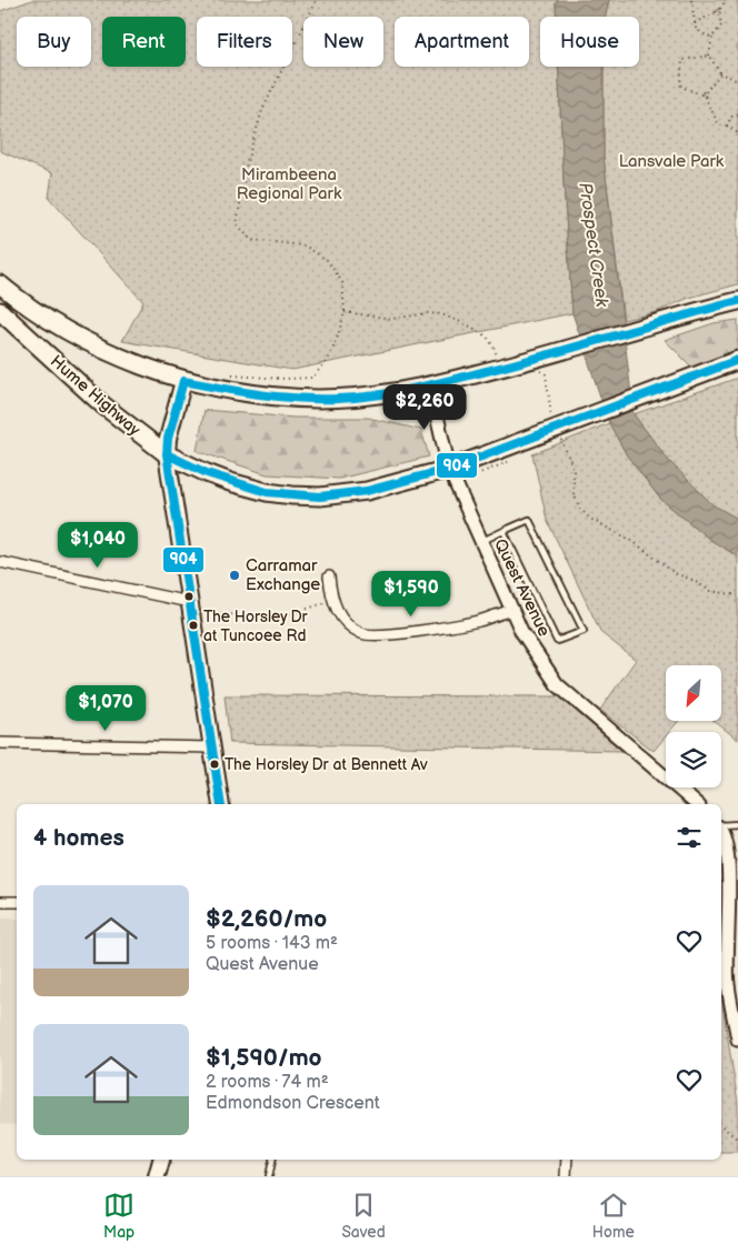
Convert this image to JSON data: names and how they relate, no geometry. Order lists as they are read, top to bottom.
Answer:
{
  "streets": {
    "highway": ["Hume Highway"],
    "street": ["Quest Avenue"]
  },
  "crossings": [
    ["Hume Highway", "Quest Avenue"]
  ],
  "water": ["Prospect Creek"],
  "parks": ["Lansvale Park", "Mirambeena Regional Park"],
  "places": ["Carramar Exchange", "The Horsley Dr at Tuncoee Rd", "The Horsley Dr at Bennett Av"],
  "lines": ["transit line 904"],
  "north": "bottom left",
  "page": {
    "chip": [
      "Buy",
      "Rent",
      "Filters",
      "New",
      "Apartment",
      "House"
    ],
    "price": [
      "$2,260",
      "$1,040",
      "$1,590",
      "$1,070"
    ],
    "heading": "4 homes",
    "list": [
      {
        "name": "$2,260/mo",
        "note": "5 rooms · 143 m² · Quest Avenue"
      },
      {
        "name": "$1,590/mo",
        "note": "2 rooms · 74 m² · Edmondson Crescent"
      }
    ],
    "tabs": ["Map", "Saved", "Home"]
  }
}
